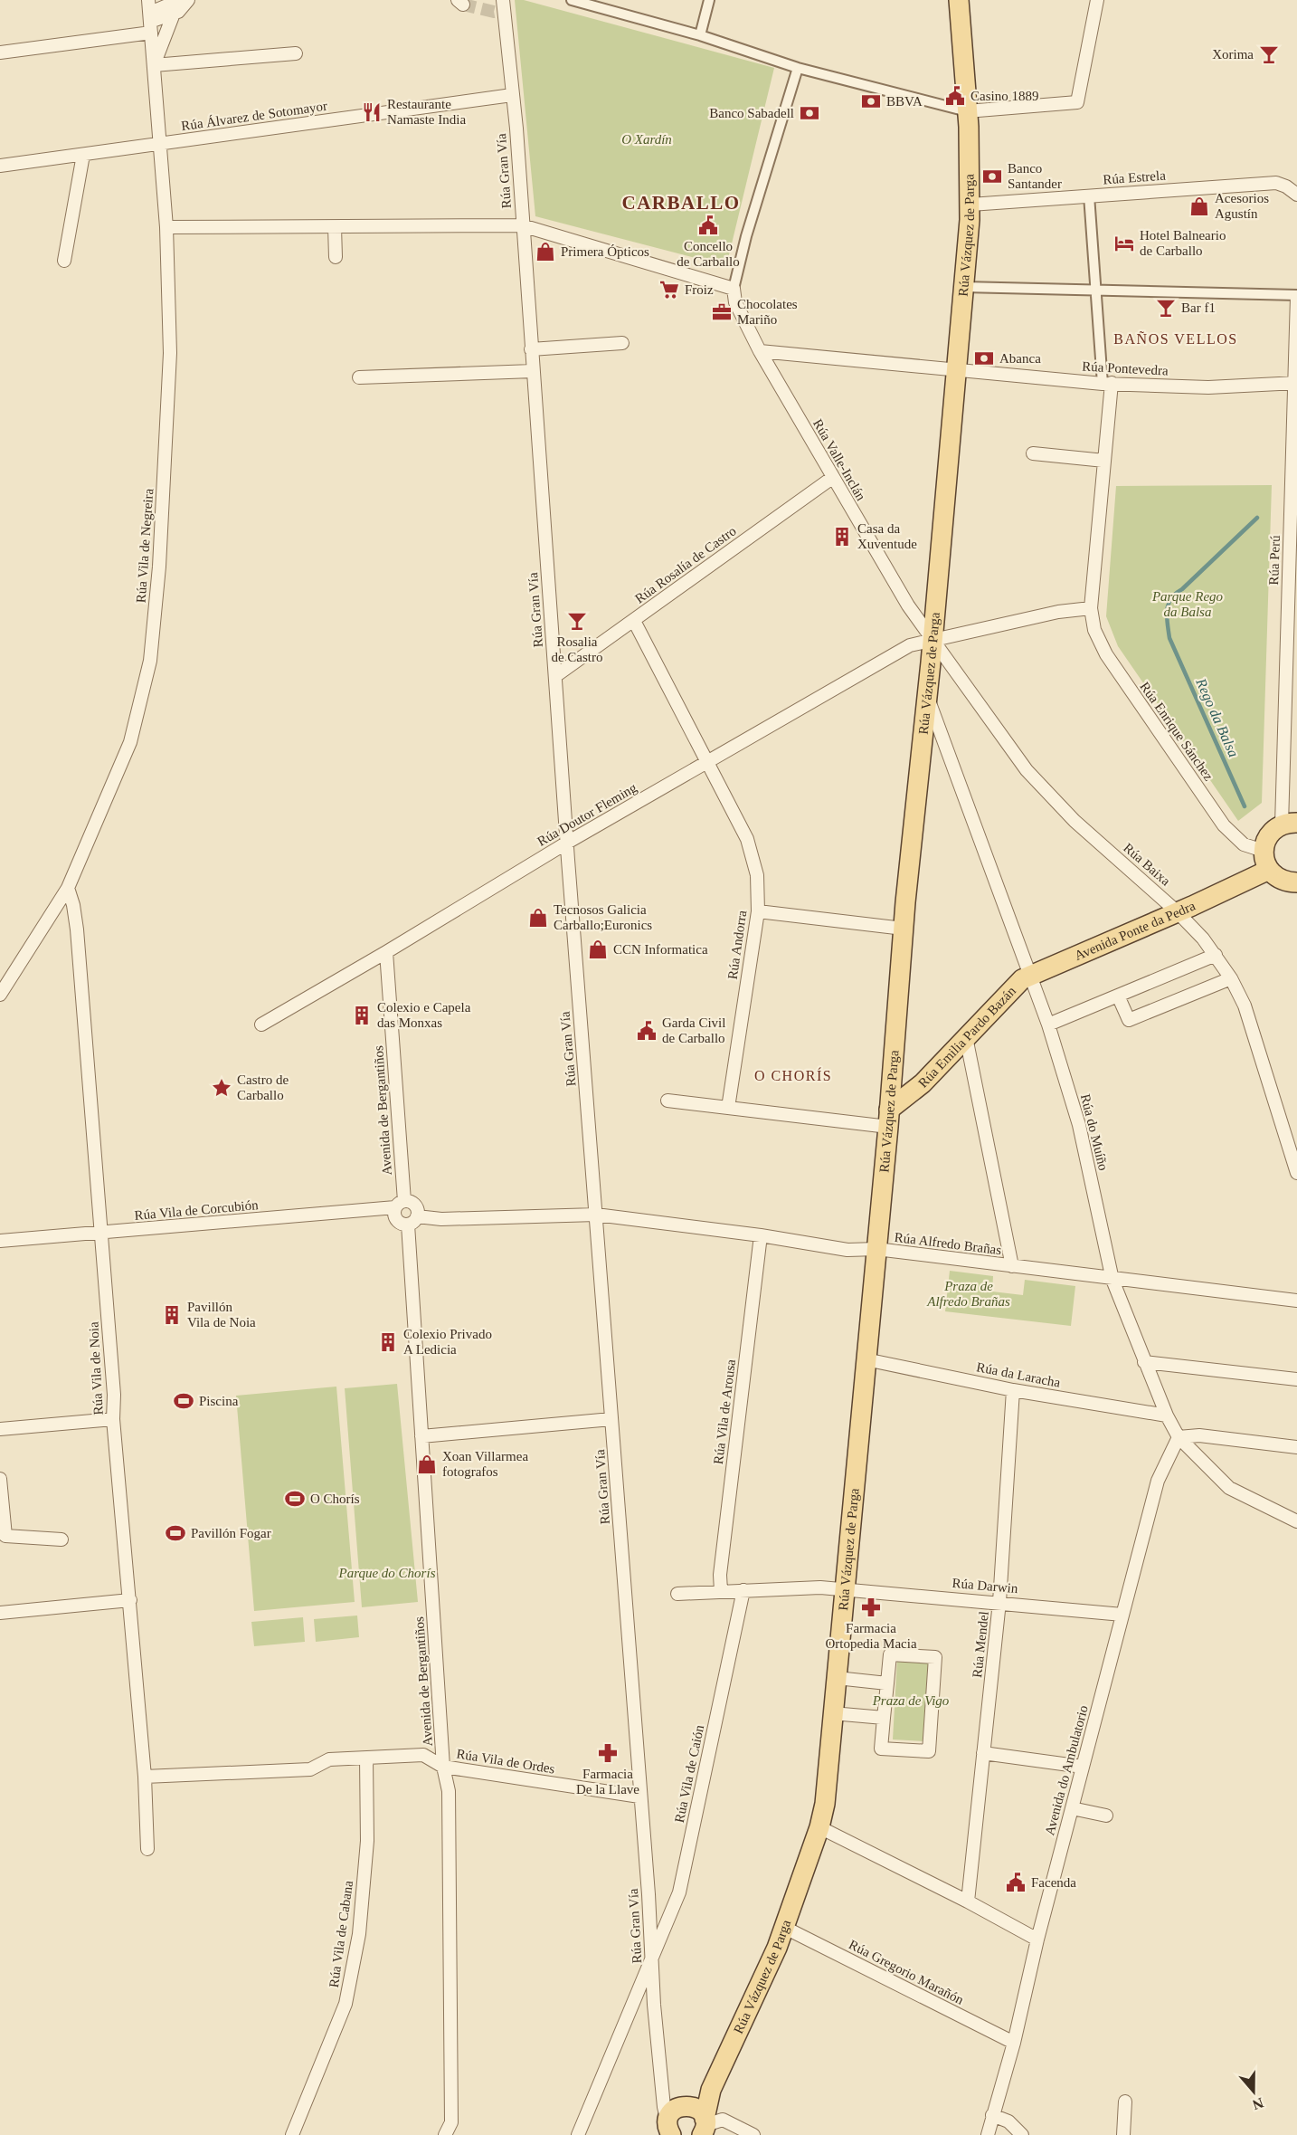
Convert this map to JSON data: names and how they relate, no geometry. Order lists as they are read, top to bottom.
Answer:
{
  "streets": {
    "main road": ["Rúa Vázquez de Parga", "Avenida Ponte da Pedra", "Rúa Emilia Pardo Bazán"],
    "street": [
      "Rúa Álvarez de Sotomayor",
      "Rúa Gran Vía",
      "Rúa Estrela",
      "Rúa Pontevedra",
      "Rúa Valle-Inclán",
      "Rúa Vila de Negreira",
      "Rúa Perú",
      "Rúa Rosalía de Castro",
      "Rúa Enrique Sánchez",
      "Rúa Doutor Fleming",
      "Rúa Baixa",
      "Rúa Andorra",
      "Avenida de Bergantiños",
      "Rúa do Muíño",
      "Rúa Vila de Corcubión",
      "Rúa Alfredo Brañas",
      "Rúa Vila de Noia",
      "Rúa da Laracha",
      "Rúa Vila de Arousa",
      "Rúa Darwin",
      "Rúa Mendel",
      "Rúa Vila de Ordes",
      "Avenida do Ambulatorio",
      "Rúa Vila de Caión",
      "Rúa Vila de Cabana",
      "Rúa Gregorio Marañón"
    ]
  },
  "crossings": [
    ["Rúa Álvarez de Sotomayor", "Rúa Gran Vía"],
    ["Rúa Álvarez de Sotomayor", "Rúa Vila de Negreira"],
    ["Rúa Gran Vía", "Rúa Rosalía de Castro"],
    ["Rúa Gran Vía", "Rúa Doutor Fleming"],
    ["Rúa Gran Vía", "Rúa Alfredo Brañas"],
    ["Rúa Gran Vía", "Rúa Vila de Ordes"],
    ["Rúa Gran Vía", "Rúa Vila de Caión"],
    ["Rúa Estrela", "Rúa Vázquez de Parga"],
    ["Rúa Vázquez de Parga", "Rúa Pontevedra"],
    ["Rúa Vázquez de Parga", "Rúa Valle-Inclán"],
    ["Rúa Vázquez de Parga", "Rúa Doutor Fleming"],
    ["Rúa Vázquez de Parga", "Rúa Baixa"],
    ["Rúa Vázquez de Parga", "Rúa Emilia Pardo Bazán"],
    ["Rúa Vázquez de Parga", "Rúa do Muíño"],
    ["Rúa Vázquez de Parga", "Rúa Alfredo Brañas"],
    ["Rúa Vázquez de Parga", "Rúa da Laracha"],
    ["Rúa Vázquez de Parga", "Rúa Darwin"],
    ["Rúa Vázquez de Parga", "Rúa Gregorio Marañón"],
    ["Rúa Pontevedra", "Rúa Valle-Inclán"],
    ["Rúa Pontevedra", "Rúa Perú"],
    ["Rúa Pontevedra", "Rúa Enrique Sánchez"],
    ["Rúa Valle-Inclán", "Rúa Rosalía de Castro"],
    ["Rúa Valle-Inclán", "Rúa Doutor Fleming"],
    ["Rúa Valle-Inclán", "Rúa Baixa"],
    ["Rúa Vila de Negreira", "Rúa Vila de Noia"],
    ["Rúa Perú", "Avenida Ponte da Pedra"],
    ["Rúa Rosalía de Castro", "Rúa Andorra"],
    ["Rúa Enrique Sánchez", "Rúa Doutor Fleming"],
    ["Rúa Enrique Sánchez", "Avenida Ponte da Pedra"],
    ["Rúa Doutor Fleming", "Rúa Baixa"],
    ["Rúa Doutor Fleming", "Rúa Andorra"],
    ["Rúa Doutor Fleming", "Avenida de Bergantiños"],
    ["Rúa Baixa", "Avenida Ponte da Pedra"],
    ["Avenida Ponte da Pedra", "Rúa Emilia Pardo Bazán"],
    ["Avenida Ponte da Pedra", "Rúa do Muíño"],
    ["Rúa Emilia Pardo Bazán", "Rúa do Muíño"],
    ["Avenida de Bergantiños", "Rúa Vila de Corcubión"],
    ["Avenida de Bergantiños", "Rúa Vila de Ordes"],
    ["Rúa do Muíño", "Rúa Alfredo Brañas"],
    ["Rúa do Muíño", "Rúa da Laracha"],
    ["Rúa do Muíño", "Avenida do Ambulatorio"],
    ["Rúa Vila de Corcubión", "Rúa Vila de Noia"],
    ["Rúa Alfredo Brañas", "Rúa Vila de Arousa"],
    ["Rúa Vila de Noia", "Rúa Vila de Ordes"],
    ["Rúa da Laracha", "Rúa Mendel"],
    ["Rúa Vila de Arousa", "Rúa Darwin"],
    ["Rúa Darwin", "Rúa Mendel"],
    ["Rúa Darwin", "Avenida do Ambulatorio"],
    ["Rúa Darwin", "Rúa Vila de Caión"],
    ["Rúa Vila de Ordes", "Rúa Vila de Cabana"],
    ["Avenida do Ambulatorio", "Rúa Gregorio Marañón"]
  ],
  "districts": ["CARBALLO", "BAÑOS VELLOS", "O CHORÍS"],
  "water": ["Rego da Balsa"],
  "parks": [
    "O Xardín",
    "Parque Rego da Balsa",
    "Praza de Alfredo Brañas",
    "Parque do Chorís",
    "Praza de Vigo"
  ],
  "places": {
    "bar": ["Xorima", "Bar f1", "Rosalia de Castro"],
    "public building": [
      "Casino 1889",
      "Concello de Carballo",
      "Garda Civil de Carballo",
      "Facenda"
    ],
    "bank": [
      "BBVA",
      "Banco Sabadell",
      "Banco Santander",
      "Abanca"
    ],
    "restaurant": ["Restaurante Namaste India"],
    "shop": [
      "Acesorios Agustín",
      "Primera Ópticos",
      "Tecnosos Galicia Carballo;Euronics",
      "CCN Informatica",
      "Xoan Villarmea fotografos"
    ],
    "hotel": ["Hotel Balneario de Carballo"],
    "supermarket": ["Froiz"],
    "office": ["Chocolates Mariño"],
    "building": [
      "Casa da Xuventude",
      "Colexio e Capela das Monxas",
      "Pavillón Vila de Noia",
      "Colexio Privado A Ledicia"
    ],
    "place": ["Castro de Carballo"],
    "sports": ["Piscina", "O Chorís", "Pavillón Fogar"],
    "pharmacy": ["Farmacia Ortopedia Macia", "Farmacia De la Llave"]
  },
  "north": "bottom"
}
